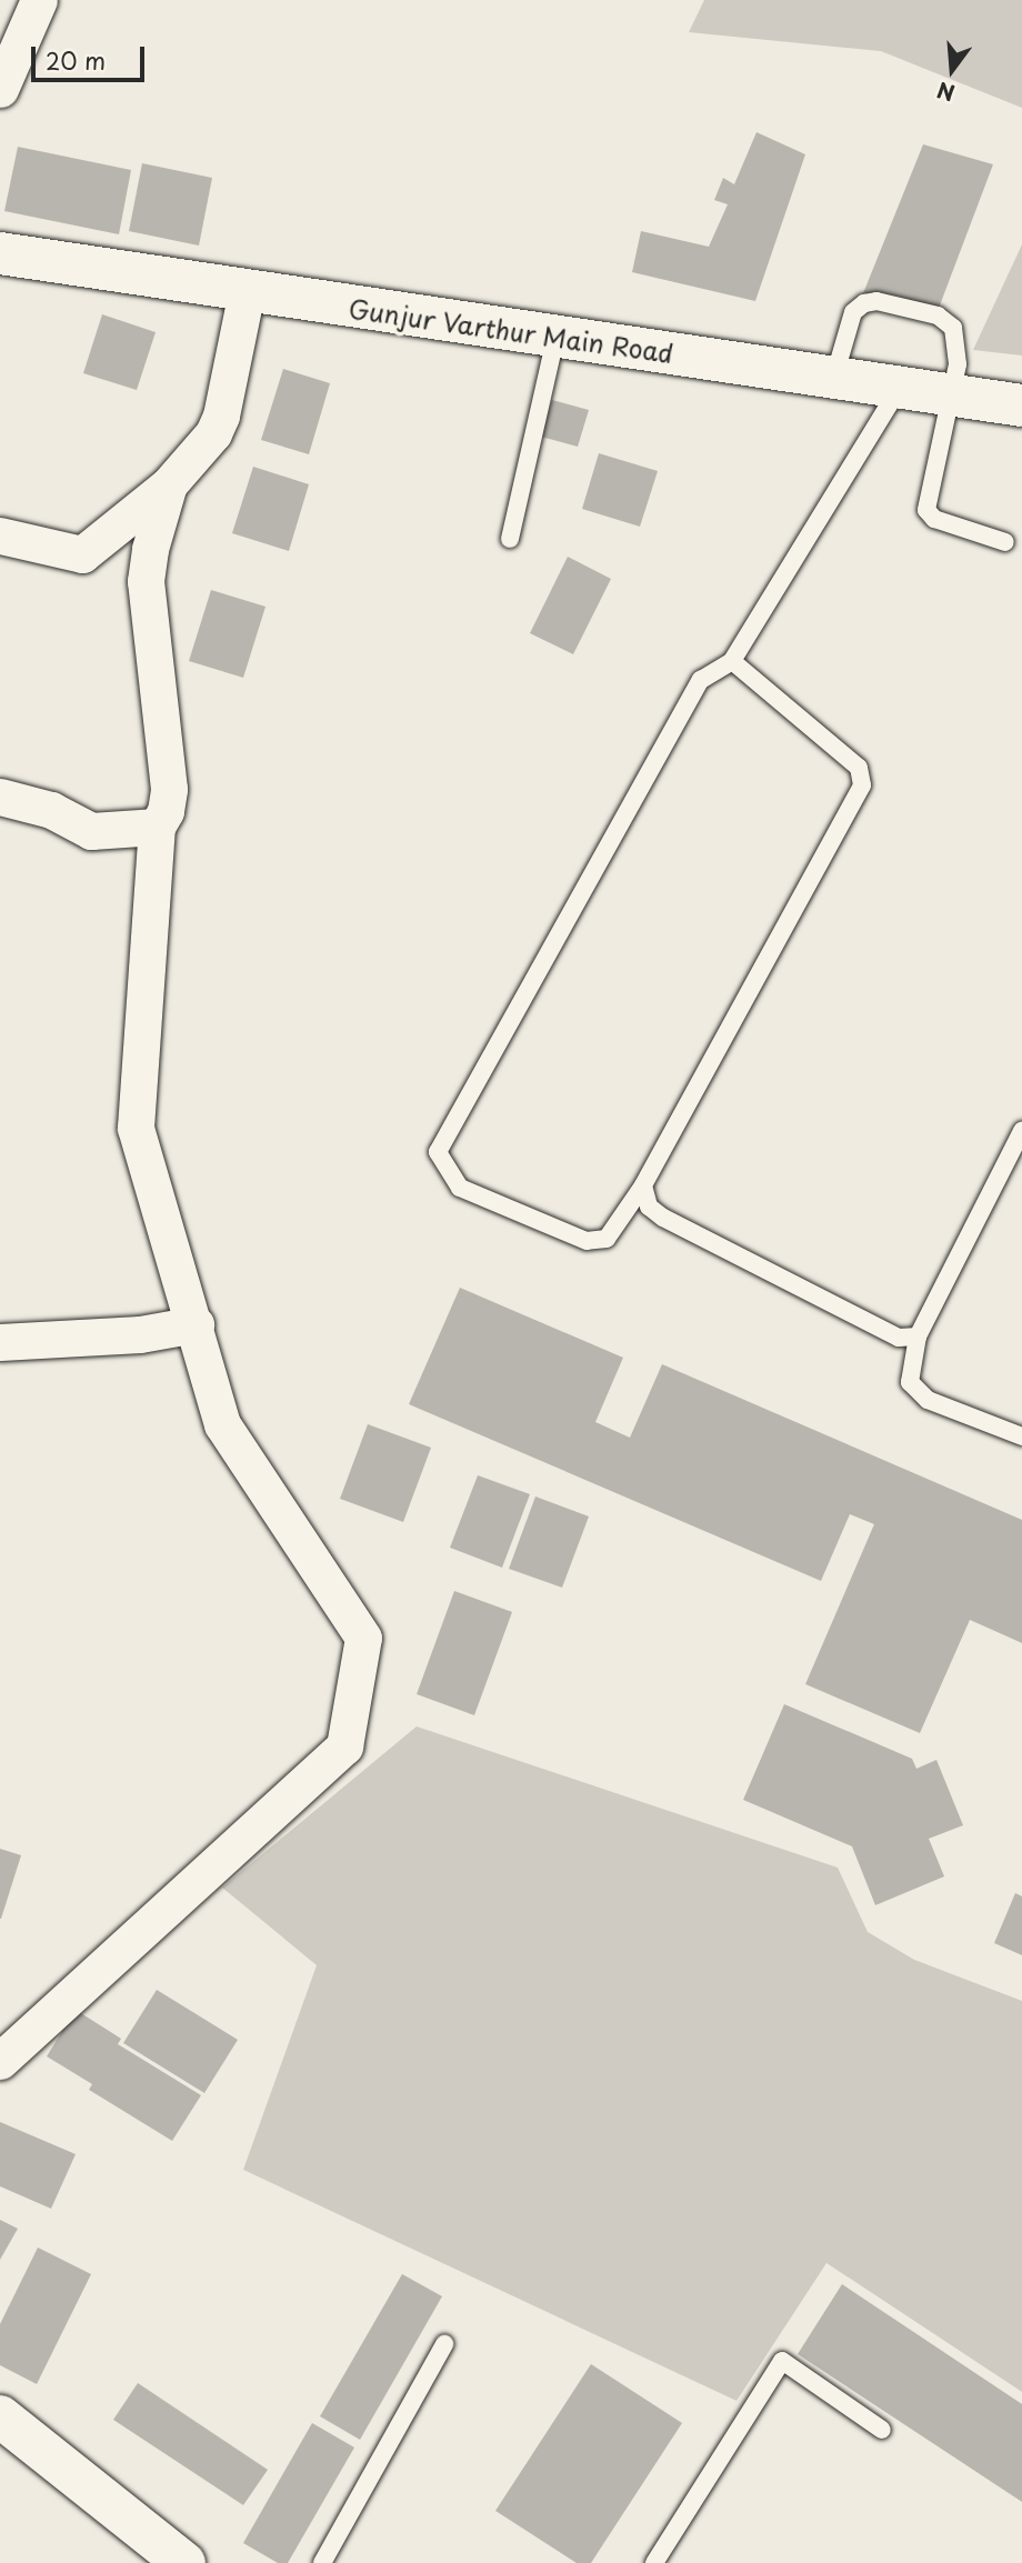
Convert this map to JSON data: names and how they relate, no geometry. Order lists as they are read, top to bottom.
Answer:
{
  "streets": {
    "main road": ["Gunjur Varthur Main Road"]
  },
  "scale_bar": "20 m",
  "north": "bottom"
}
